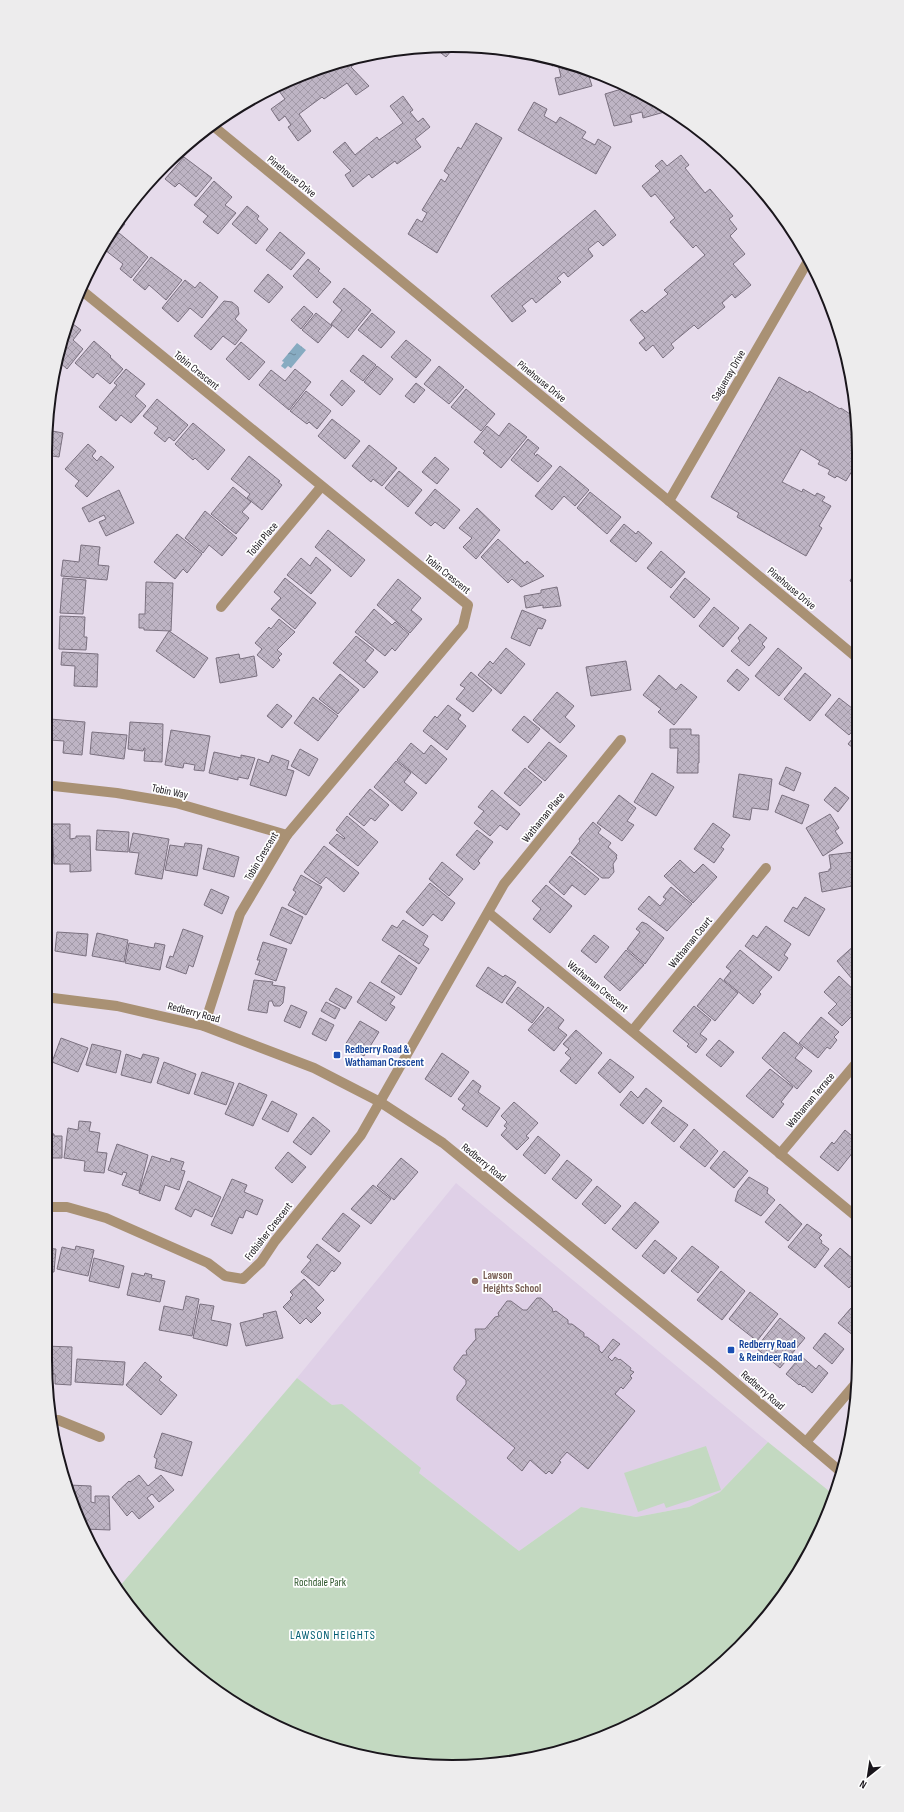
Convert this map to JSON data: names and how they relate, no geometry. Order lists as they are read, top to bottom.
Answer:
{
  "streets": {
    "street": [
      "Pinehouse Drive",
      "Tobin Crescent",
      "Saguenay Drive",
      "Tobin Place",
      "Tobin Way",
      "Wathaman Place",
      "Wathaman Court",
      "Wathaman Crescent",
      "Redberry Road",
      "Wathaman Terrace",
      "Frobisher Crescent"
    ]
  },
  "crossings": [
    ["Pinehouse Drive", "Saguenay Drive"],
    ["Tobin Crescent", "Tobin Place"],
    ["Tobin Crescent", "Tobin Way"],
    ["Tobin Crescent", "Redberry Road"],
    ["Wathaman Place", "Wathaman Crescent"],
    ["Wathaman Court", "Wathaman Crescent"],
    ["Wathaman Crescent", "Wathaman Terrace"],
    ["Redberry Road", "Frobisher Crescent"]
  ],
  "districts": ["LAWSON HEIGHTS"],
  "parks": ["Rochdale Park"],
  "places": {
    "transit": ["Redberry Road & Wathaman Crescent", "Redberry Road & Reindeer Road"],
    "other": ["Lawson Heights School"]
  },
  "north": "bottom left"
}
